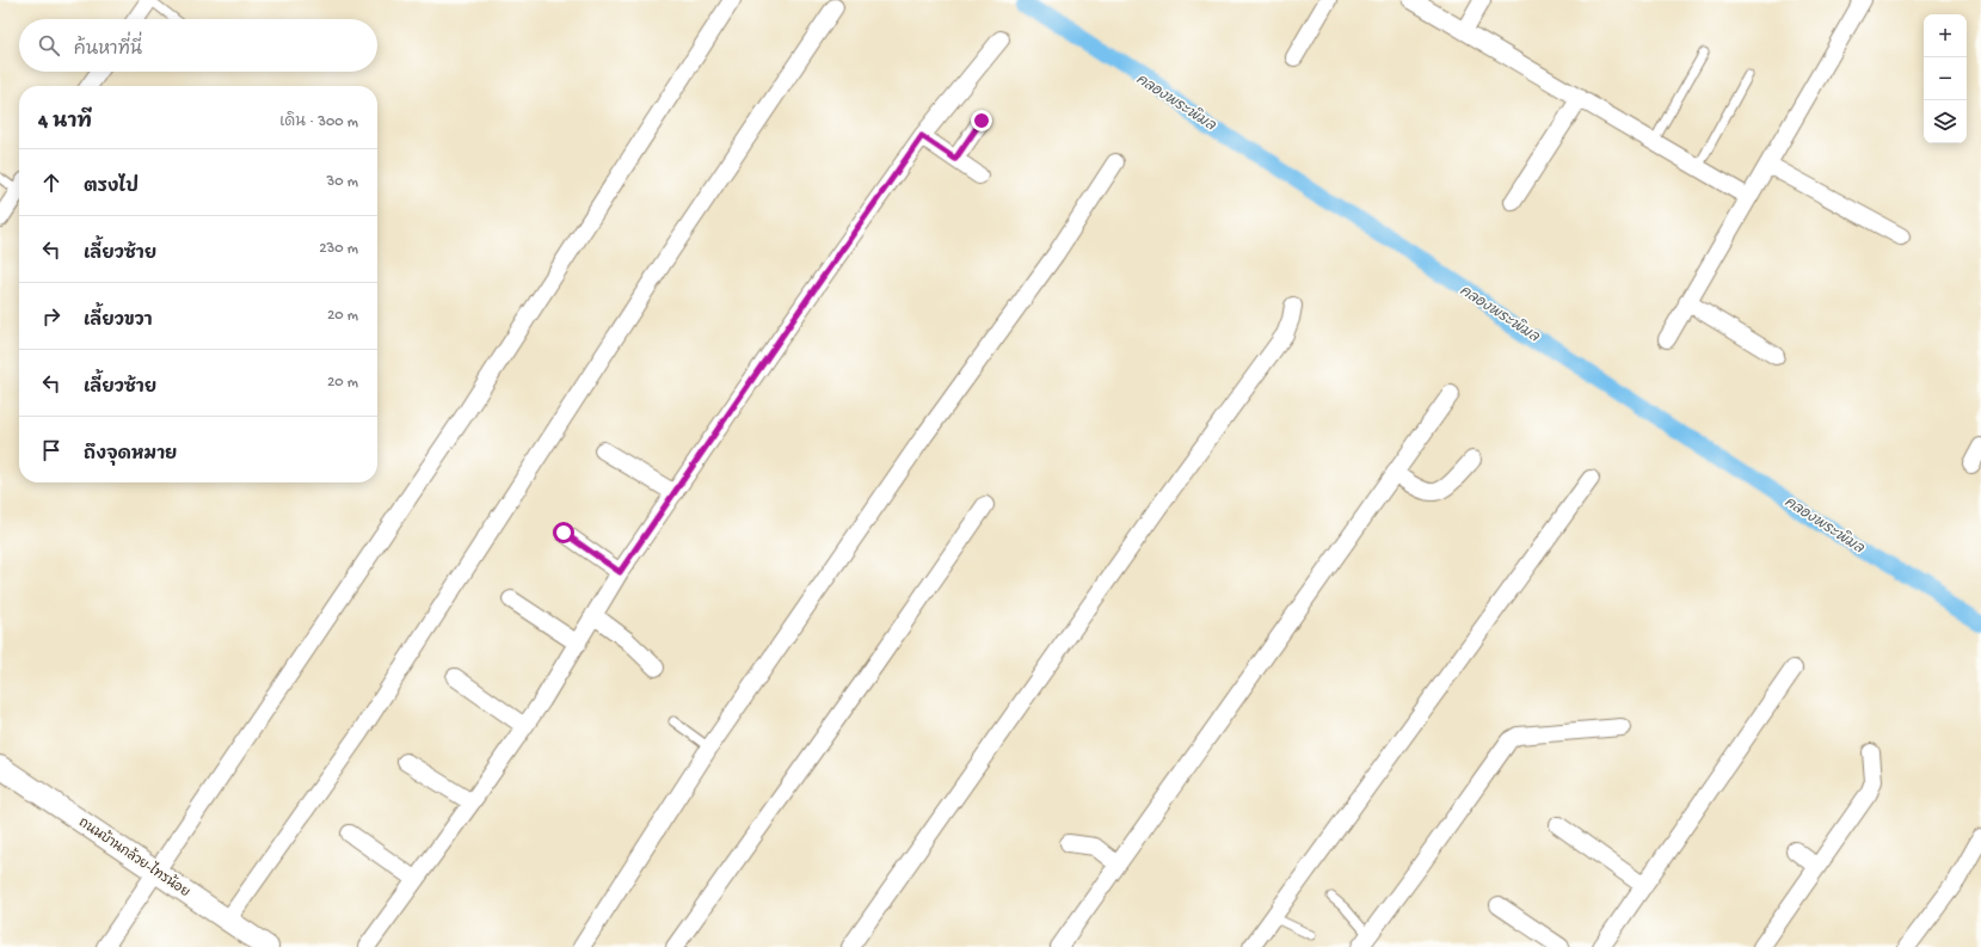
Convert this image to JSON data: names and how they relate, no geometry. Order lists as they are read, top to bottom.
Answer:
{
  "streets": {
    "street": ["ถนนบ้านกล้วย-ไทรน้อย"]
  },
  "water": ["คลองพระพิมล"],
  "page": {
    "map_buttons": ["+", "−"],
    "search": "ค้นหาที่นี่",
    "heading": ["4 นาที", "เดิน · 300 m"],
    "list": [
      ["ตรงไป", "30 m"],
      ["เลี้ยวซ้าย", "230 m"],
      ["เลี้ยวขวา", "20 m"],
      ["เลี้ยวซ้าย", "20 m"],
      "ถึงจุดหมาย"
    ]
  }
}
